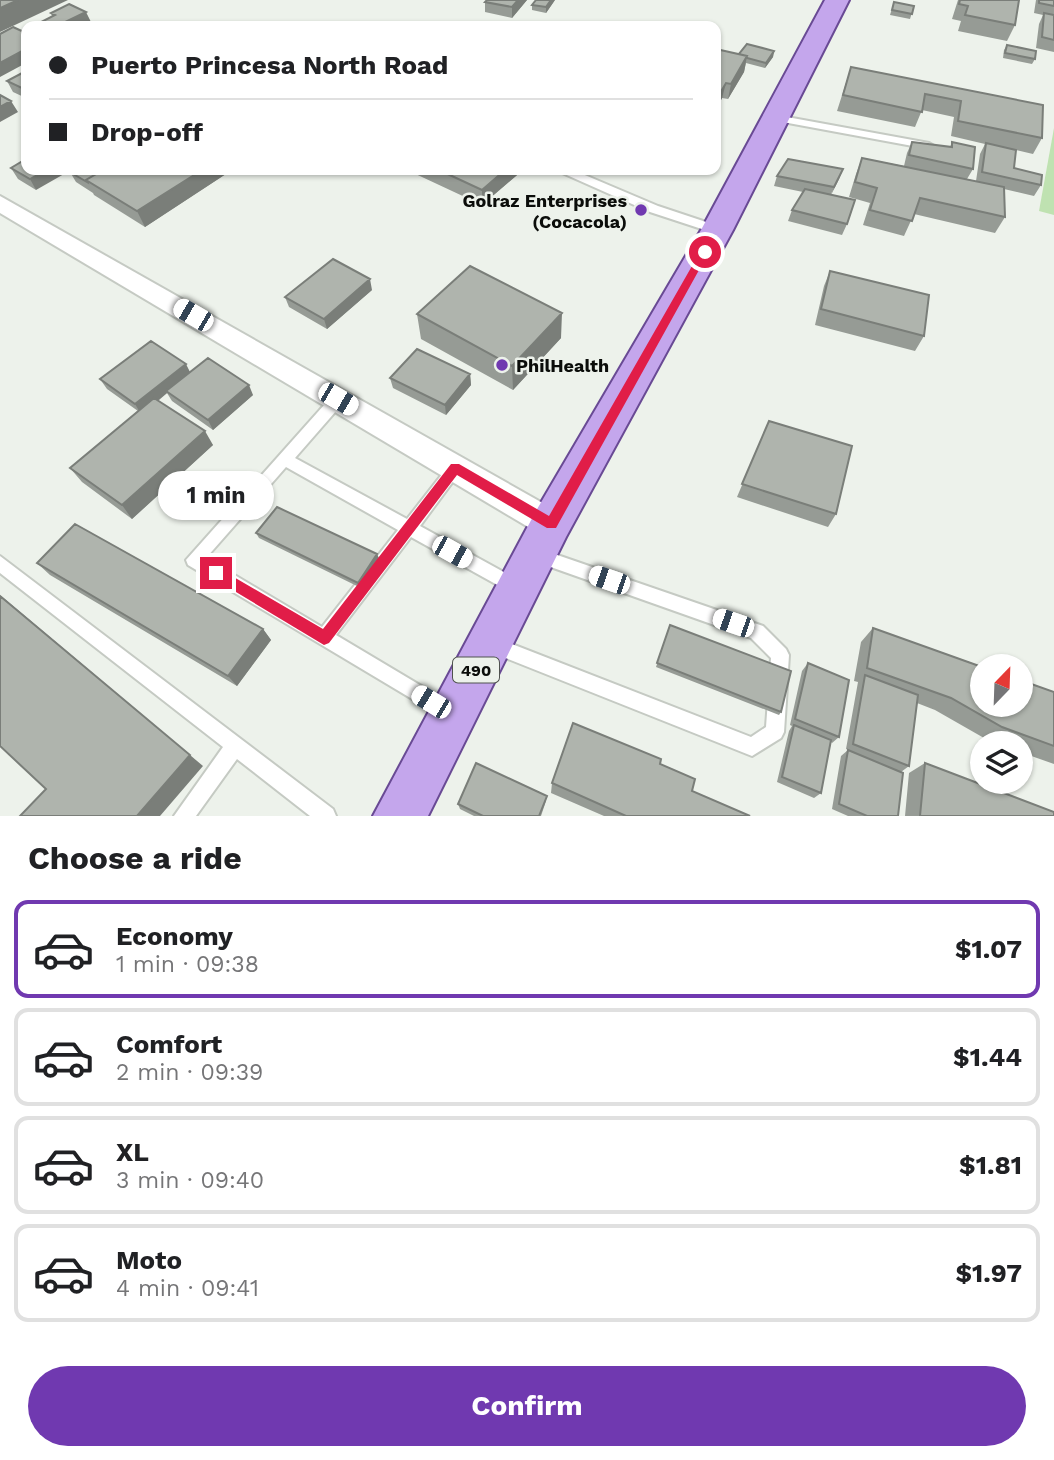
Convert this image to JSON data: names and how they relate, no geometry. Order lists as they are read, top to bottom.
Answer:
{
  "streets": {
    "main road": ["490"]
  },
  "places": ["Golraz Enterprises (Cocacola)", "PhilHealth"],
  "north": "top right",
  "page": {
    "banner": ["Puerto Princesa North Road", "Drop-off"],
    "bubble": "1 min",
    "heading": "Choose a ride",
    "list": [
      {
        "name": "Economy",
        "note": "1 min · 09:38",
        "value": "$1.07"
      },
      {
        "name": "Comfort",
        "note": "2 min · 09:39",
        "value": "$1.44"
      },
      {
        "name": "XL",
        "note": "3 min · 09:40",
        "value": "$1.81"
      },
      {
        "name": "Moto",
        "note": "4 min · 09:41",
        "value": "$1.97"
      }
    ],
    "buttons": "Confirm"
  }
}
